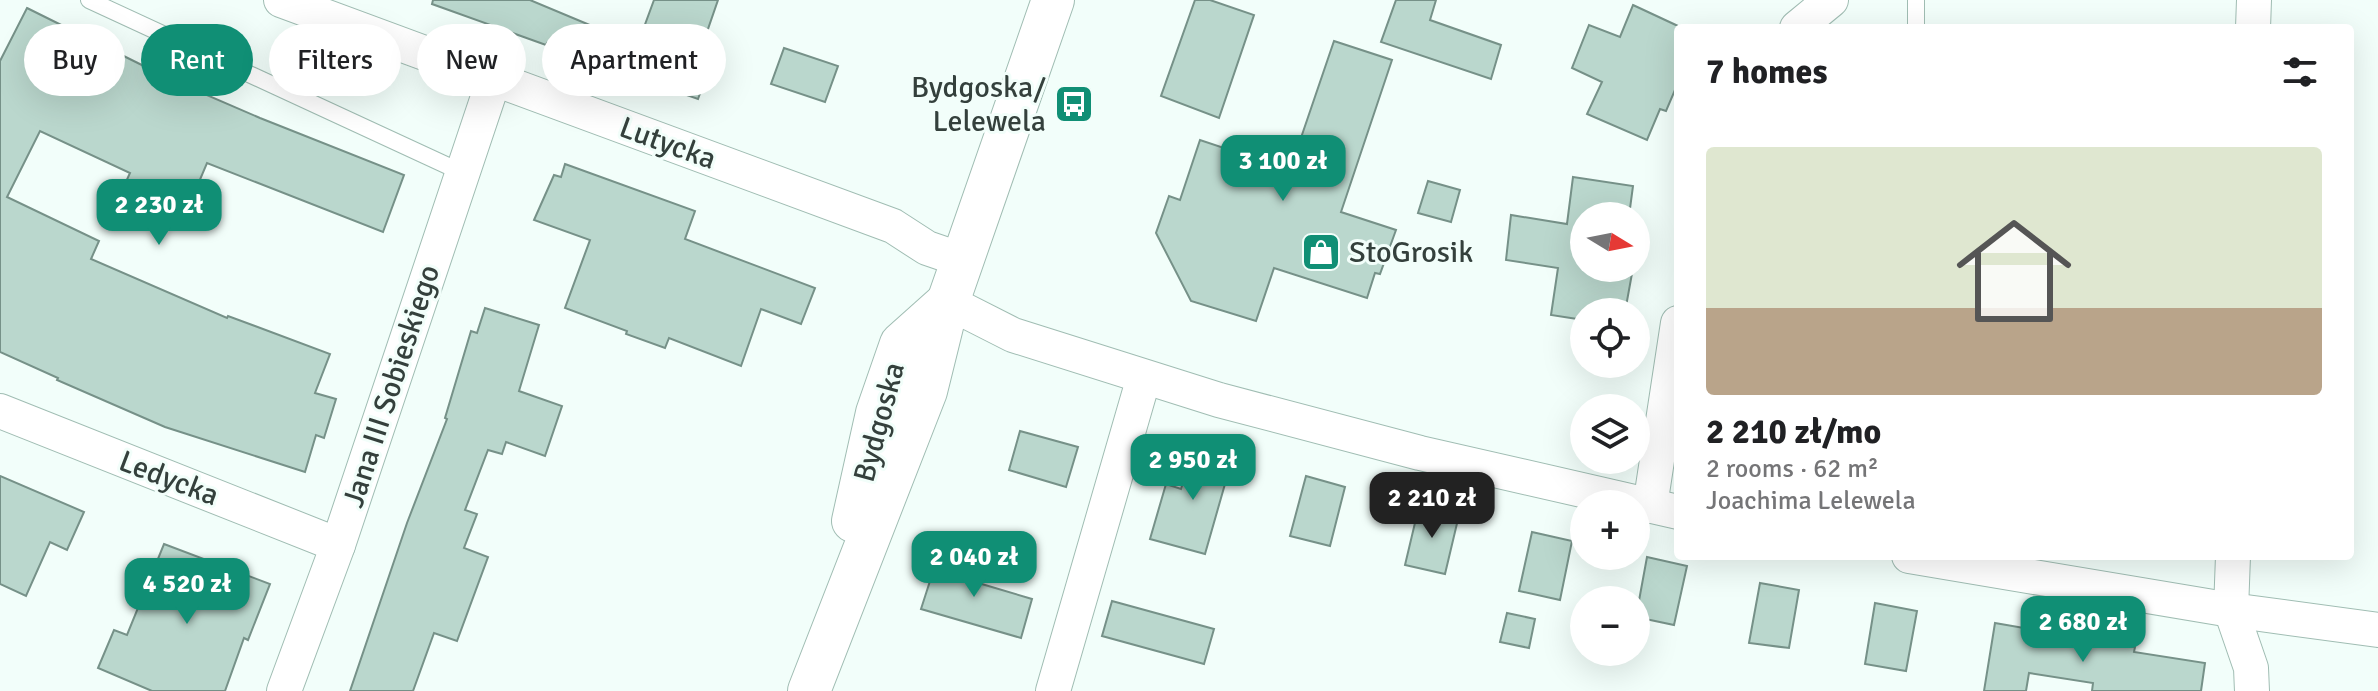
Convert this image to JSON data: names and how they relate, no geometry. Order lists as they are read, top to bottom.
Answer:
{
  "streets": {
    "street": [
      "Lutycka",
      "Jana III Sobieskiego",
      "Bydgoska",
      "Ledycka"
    ]
  },
  "crossings": [
    ["Lutycka", "Bydgoska"],
    ["Jana III Sobieskiego", "Ledycka"]
  ],
  "places": {
    "bus stop": ["Bydgoska/ Lelewela"],
    "shop": ["StoGrosik"]
  },
  "north": "right",
  "page": {
    "chip": [
      "Buy",
      "Rent",
      "Filters",
      "New",
      "Apartment"
    ],
    "heading": "7 homes",
    "list": [
      {
        "name": "2 210 zł/mo",
        "note": "2 rooms · 62 m² · Joachima Lelewela"
      }
    ],
    "price": [
      "3 100 zł",
      "2 230 zł",
      "2 950 zł",
      "2 210 zł",
      "2 040 zł",
      "4 520 zł",
      "2 680 zł"
    ],
    "map_buttons": ["+", "−"]
  }
}
